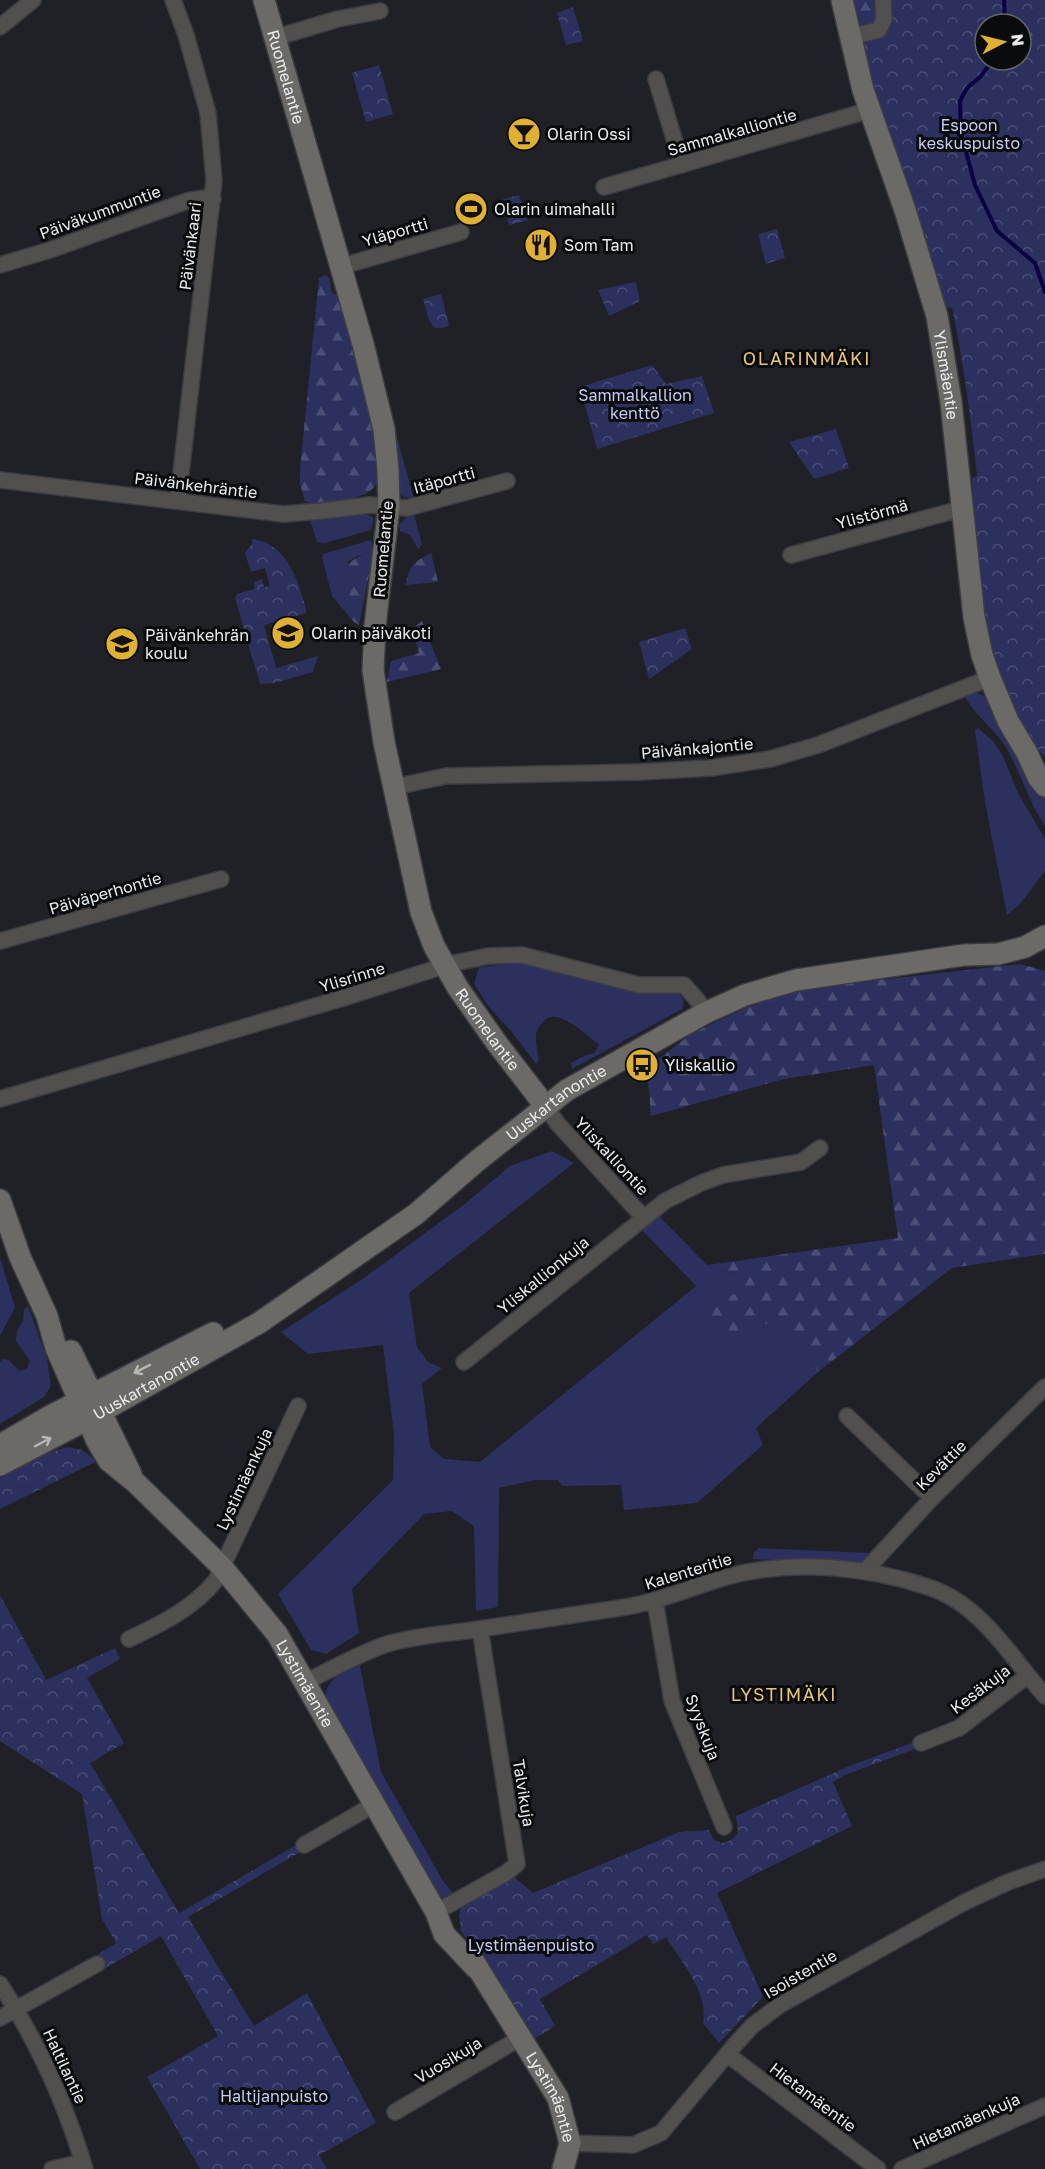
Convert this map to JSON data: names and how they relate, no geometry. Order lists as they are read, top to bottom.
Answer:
{
  "streets": {
    "street": [
      "Ruomelantie",
      "Sammalkalliontie",
      "Päiväkummuntie",
      "Yläportti",
      "Päivänkaari",
      "Ylismäentie",
      "Itäportti",
      "Päivänkehräntie",
      "Ylistörmä",
      "Päivänkajontie",
      "Päiväperhontie",
      "Ylisrinne",
      "Uuskartanontie",
      "Yliskalliontie",
      "Yliskallionkuja",
      "Kevättie",
      "Lystimäenkuja",
      "Kalenteritie",
      "Lystimäentie",
      "Kesäkuja",
      "Syyskuja",
      "Talvikuja",
      "Isoistentie",
      "Vuosikuja",
      "Haltilantie",
      "Hietamäentie",
      "Hietamäenkuja"
    ]
  },
  "crossings": [
    ["Ruomelantie", "Yläportti"],
    ["Ruomelantie", "Itäportti"],
    ["Ruomelantie", "Päivänkehräntie"],
    ["Ruomelantie", "Päivänkajontie"],
    ["Ruomelantie", "Ylisrinne"],
    ["Ruomelantie", "Uuskartanontie"],
    ["Ruomelantie", "Yliskalliontie"],
    ["Sammalkalliontie", "Ylismäentie"],
    ["Päiväkummuntie", "Päivänkaari"],
    ["Päivänkaari", "Päivänkehräntie"],
    ["Ylismäentie", "Ylistörmä"],
    ["Ylismäentie", "Päivänkajontie"],
    ["Itäportti", "Päivänkehräntie"],
    ["Ylisrinne", "Uuskartanontie"],
    ["Uuskartanontie", "Yliskalliontie"],
    ["Uuskartanontie", "Lystimäentie"],
    ["Yliskalliontie", "Yliskallionkuja"],
    ["Kevättie", "Kalenteritie"],
    ["Lystimäenkuja", "Lystimäentie"],
    ["Kalenteritie", "Lystimäentie"],
    ["Kalenteritie", "Kesäkuja"],
    ["Kalenteritie", "Syyskuja"],
    ["Lystimäentie", "Talvikuja"],
    ["Lystimäentie", "Isoistentie"],
    ["Lystimäentie", "Vuosikuja"],
    ["Isoistentie", "Hietamäentie"]
  ],
  "districts": ["OLARINMÄKI", "LYSTIMÄKI"],
  "parks": [
    "Espoon keskuspuisto",
    "Sammalkallion kenttö",
    "Lystimäenpuisto",
    "Haltijanpuisto"
  ],
  "places": {
    "bar": ["Olarin Ossi"],
    "sports": ["Olarin uimahalli"],
    "restaurant": ["Som Tam"],
    "school or university": ["Olarin päiväkoti", "Päivänkehrän koulu"],
    "bus stop": ["Yliskallio"]
  },
  "north": "right"
}
